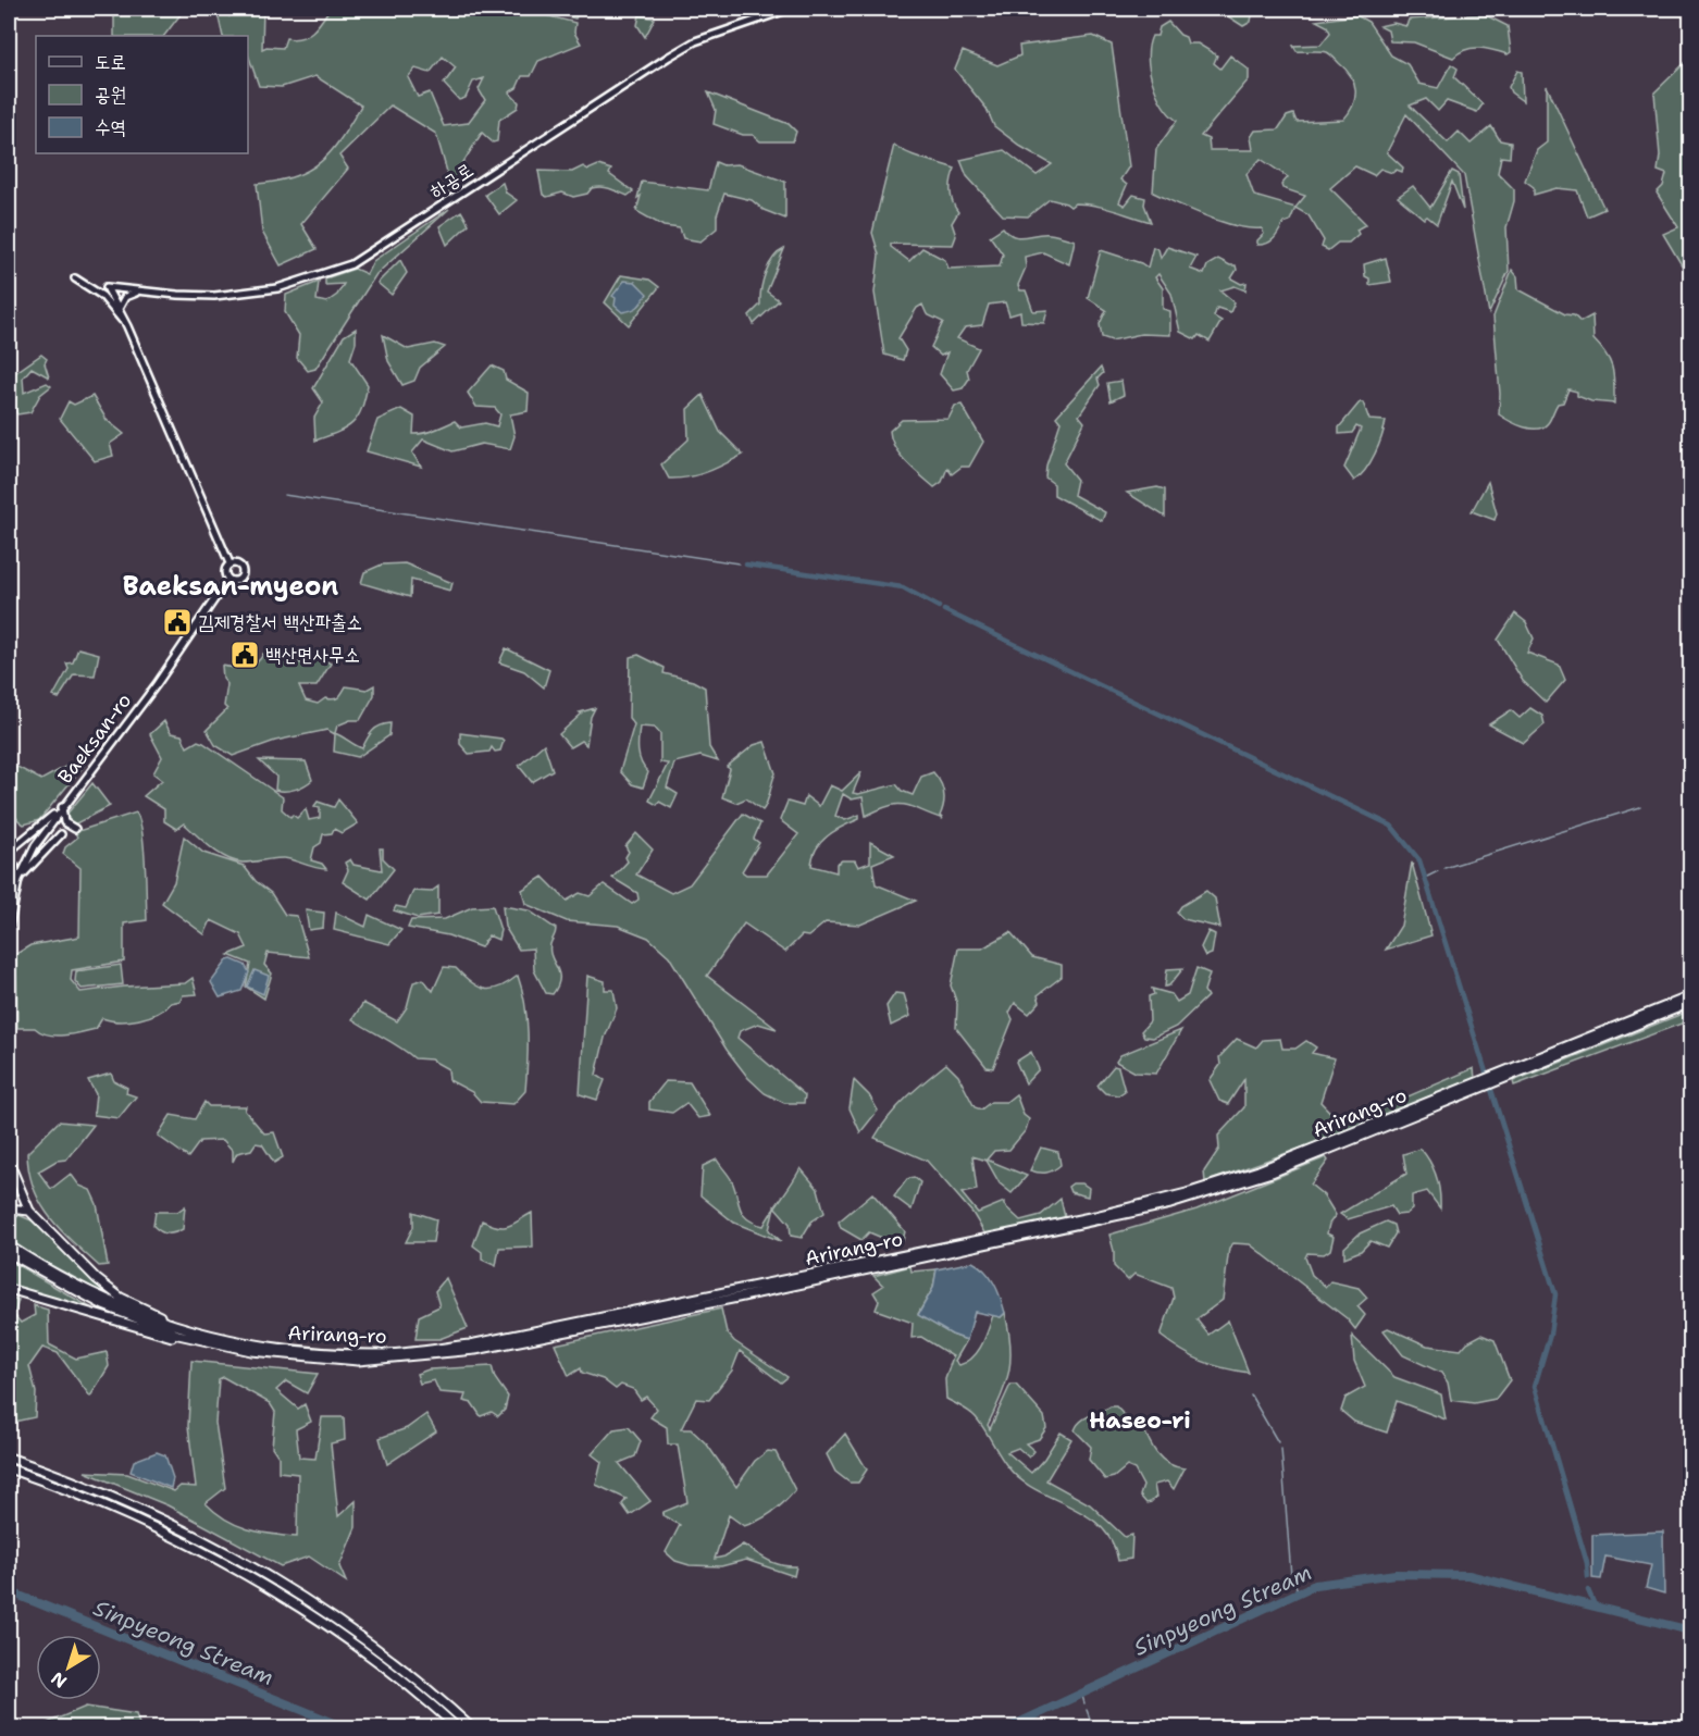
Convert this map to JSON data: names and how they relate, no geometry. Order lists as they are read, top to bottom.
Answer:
{
  "streets": {
    "highway": ["Arirang-ro"],
    "main road": ["하공로", "Baeksan-ro"]
  },
  "districts": ["Baeksan-myeon", "Haseo-ri"],
  "water": ["Sinpyeong Stream"],
  "places": {
    "public building": ["김제경찰서 백산파출소", "백산면사무소"]
  },
  "legend": ["도로", "공원", "수역"],
  "north": "bottom left"
}
